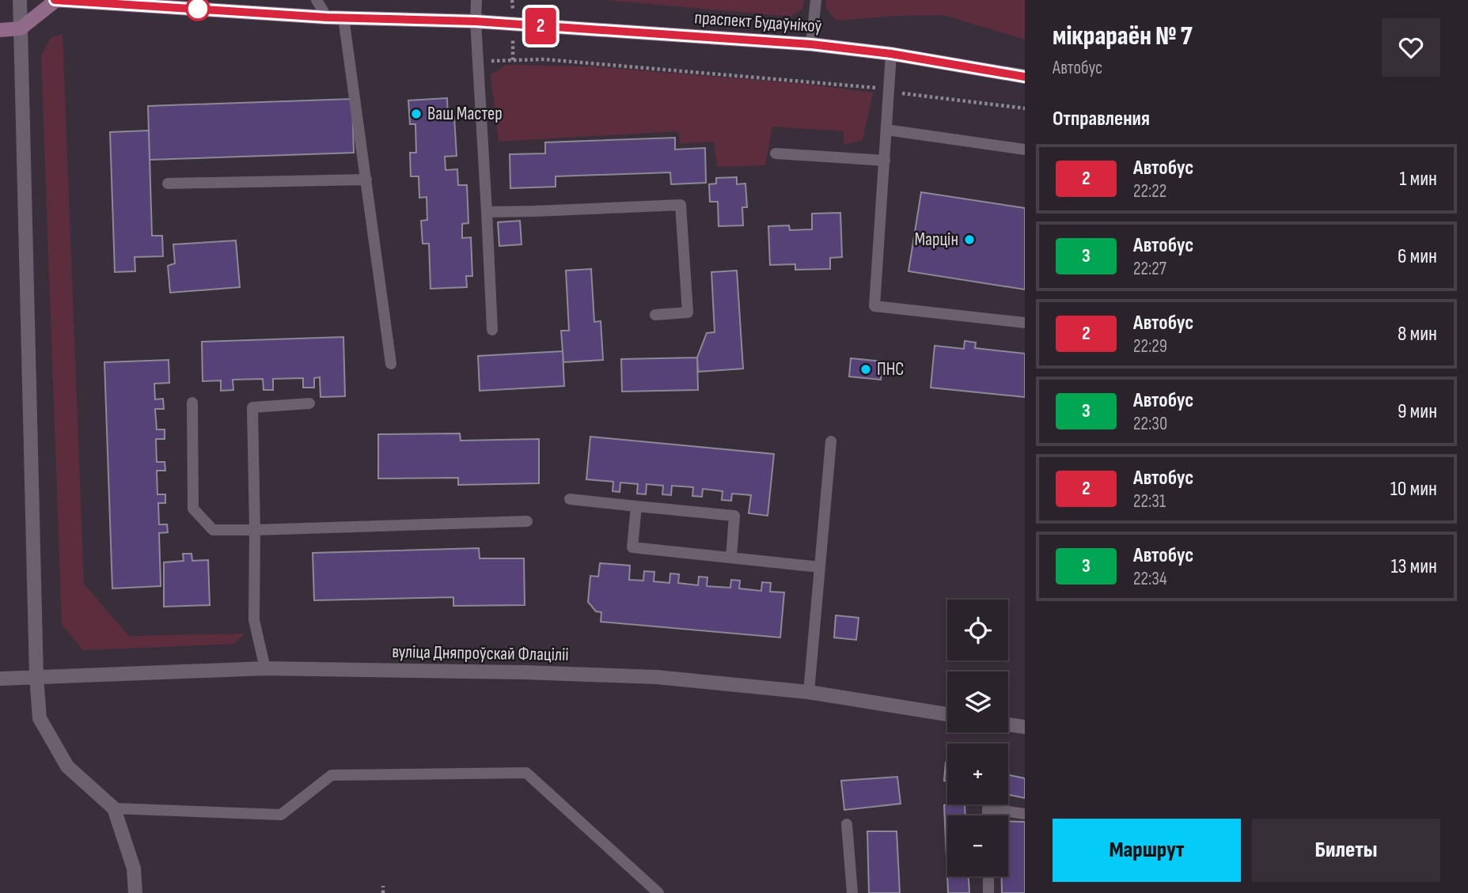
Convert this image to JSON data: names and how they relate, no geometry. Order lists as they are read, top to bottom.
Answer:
{
  "streets": {
    "main road": ["праспект Будаўнікоў"],
    "street": ["вуліца Дняпроўскай Флаціліі"]
  },
  "places": ["Ваш Мастер", "Марцін", "ПНС"],
  "lines": ["bus line 2"],
  "page": {
    "on_map": "2",
    "heading": [
      ["мікрараён № 7", "Автобус"],
      "Отправления"
    ],
    "list": [
      {
        "mark": "2",
        "name": "Автобус",
        "note": "22:22",
        "value": "1 мин"
      },
      {
        "mark": "3",
        "name": "Автобус",
        "note": "22:27",
        "value": "6 мин"
      },
      {
        "mark": "2",
        "name": "Автобус",
        "note": "22:29",
        "value": "8 мин"
      },
      {
        "mark": "3",
        "name": "Автобус",
        "note": "22:30",
        "value": "9 мин"
      },
      {
        "mark": "2",
        "name": "Автобус",
        "note": "22:31",
        "value": "10 мин"
      },
      {
        "mark": "3",
        "name": "Автобус",
        "note": "22:34",
        "value": "13 мин"
      }
    ],
    "map_buttons": ["+", "−"],
    "buttons": ["Маршрут", "Билеты"]
  }
}
